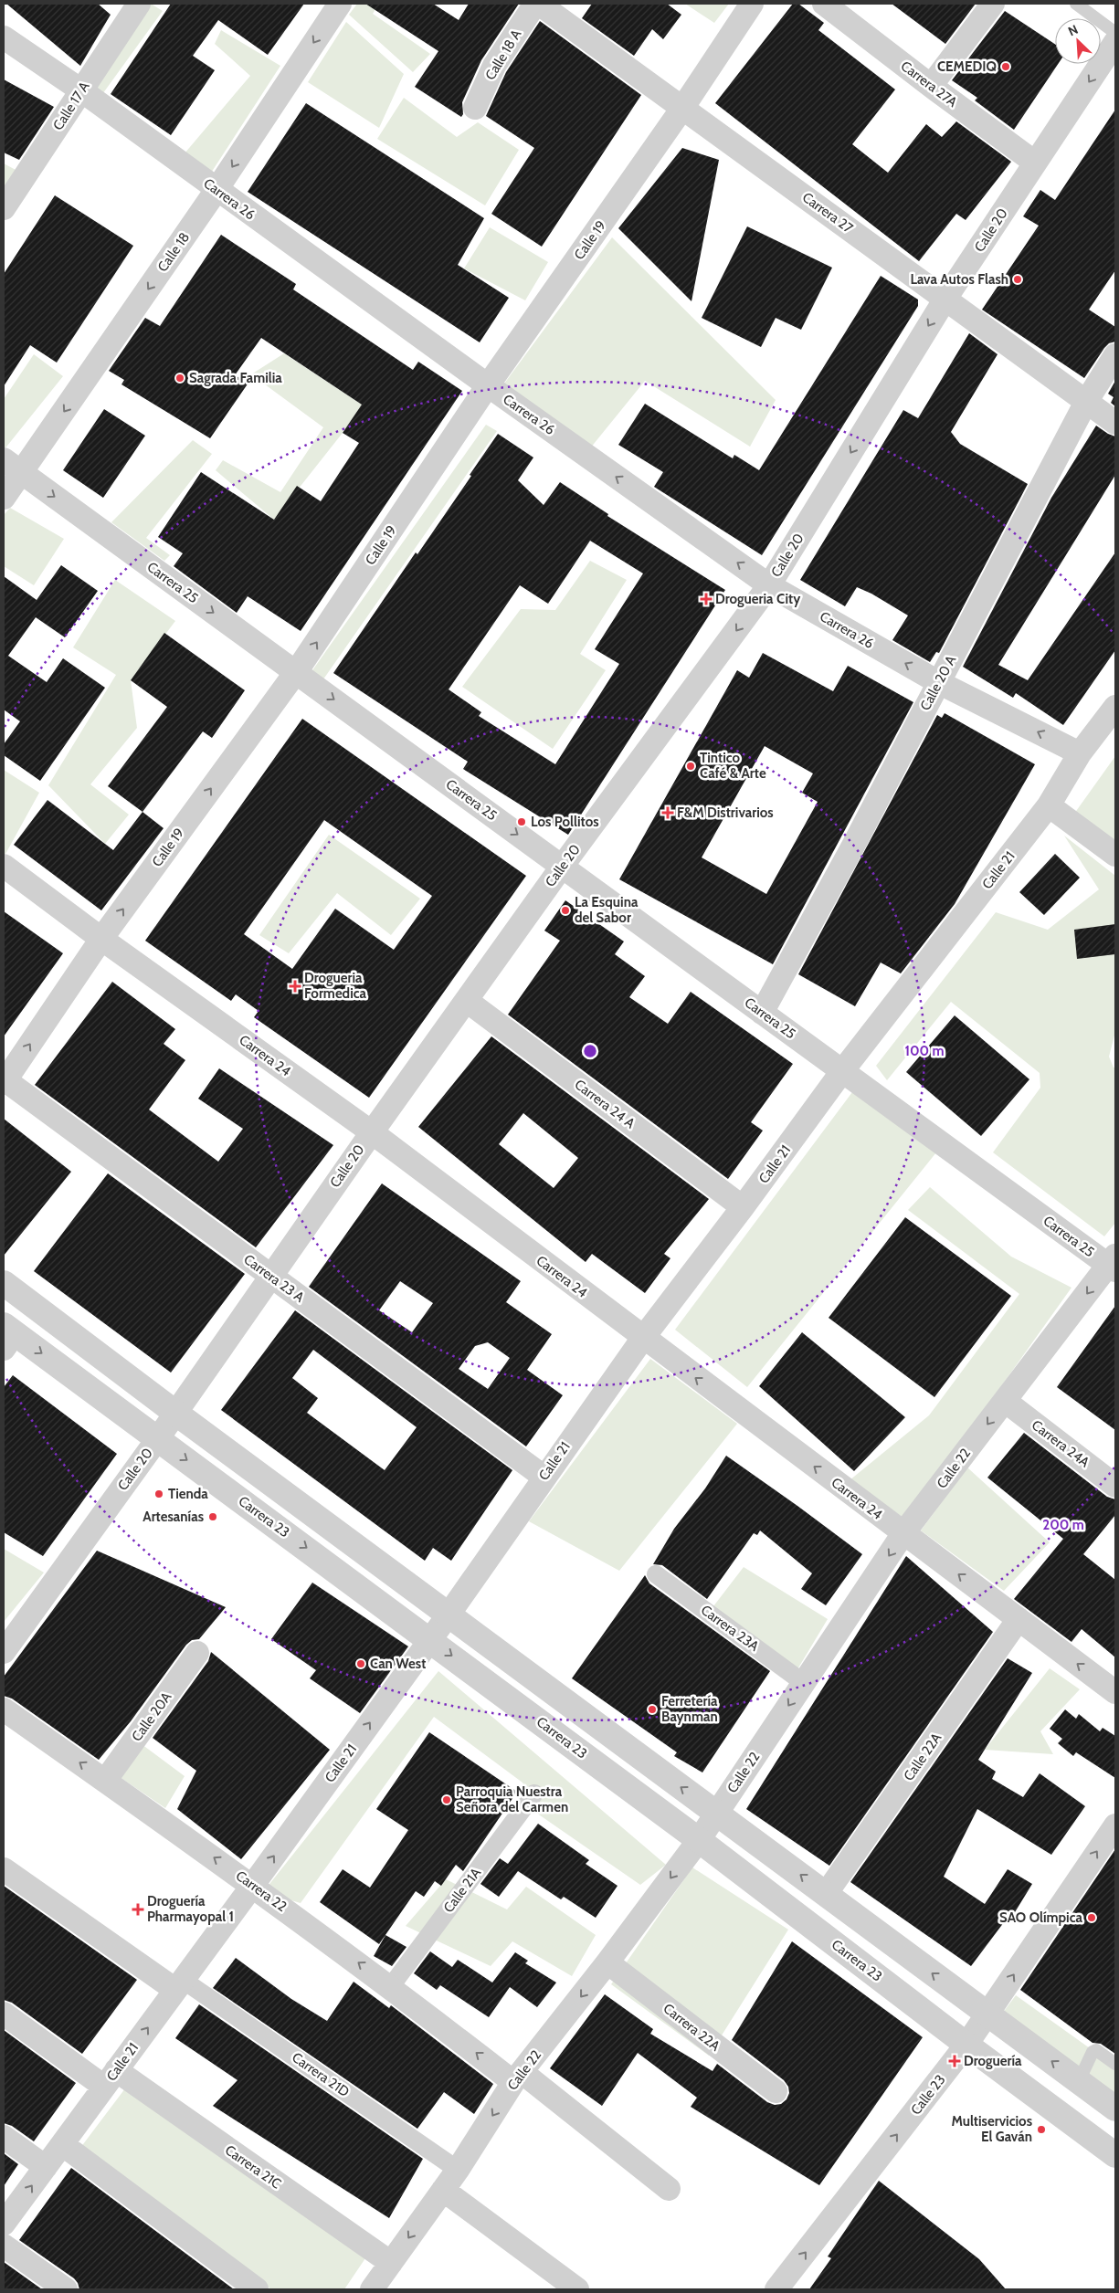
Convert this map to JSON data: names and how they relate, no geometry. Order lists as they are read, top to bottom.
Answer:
{
  "streets": {
    "street": [
      "Calle 18 A",
      "Carrera 27A",
      "Calle 17 A",
      "Carrera 26",
      "Carrera 27",
      "Calle 20",
      "Calle 19",
      "Calle 18",
      "Carrera 25",
      "Calle 20 A",
      "Calle 21",
      "Carrera 24",
      "Carrera 24 A",
      "Carrera 23 A",
      "Carrera 24A",
      "Calle 22",
      "Carrera 23",
      "Carrera 23A",
      "Calle 20A",
      "Calle 22A",
      "Calle 21A",
      "Carrera 22",
      "Carrera 22A",
      "Carrera 21D",
      "Calle 23",
      "Carrera 21C"
    ]
  },
  "crossings": [
    ["Calle 18 A", "Carrera 27"],
    ["Carrera 27A", "Calle 20"],
    ["Calle 17 A", "Carrera 26"],
    ["Carrera 26", "Calle 20"],
    ["Carrera 26", "Calle 19"],
    ["Carrera 26", "Calle 18"],
    ["Carrera 26", "Calle 20 A"],
    ["Carrera 26", "Calle 21"],
    ["Carrera 27", "Calle 20"],
    ["Carrera 27", "Calle 19"],
    ["Carrera 27", "Calle 20 A"],
    ["Calle 20", "Carrera 25"],
    ["Calle 20", "Carrera 24"],
    ["Calle 20", "Carrera 24 A"],
    ["Calle 20", "Carrera 23 A"],
    ["Calle 20", "Carrera 23"],
    ["Calle 19", "Carrera 25"],
    ["Calle 19", "Carrera 24"],
    ["Calle 19", "Carrera 23 A"],
    ["Calle 18", "Carrera 25"],
    ["Carrera 25", "Calle 20 A"],
    ["Carrera 25", "Calle 21"],
    ["Carrera 25", "Calle 22"],
    ["Calle 21", "Carrera 24"],
    ["Calle 21", "Carrera 24 A"],
    ["Calle 21", "Carrera 23 A"],
    ["Calle 21", "Carrera 23"],
    ["Calle 21", "Carrera 22"],
    ["Calle 21", "Carrera 21D"],
    ["Calle 21", "Carrera 21C"],
    ["Carrera 24", "Calle 22"],
    ["Carrera 24", "Calle 22A"],
    ["Carrera 24A", "Calle 22"],
    ["Calle 22", "Carrera 23"],
    ["Calle 22", "Carrera 23A"],
    ["Calle 22", "Carrera 22"],
    ["Calle 22", "Carrera 22A"],
    ["Calle 22", "Carrera 21D"],
    ["Calle 22", "Carrera 21C"],
    ["Carrera 23", "Calle 23"],
    ["Calle 20A", "Carrera 22"],
    ["Calle 21A", "Carrera 22"]
  ],
  "one_way": [
    "Carrera 26",
    "Calle 20",
    "Calle 19",
    "Calle 18",
    "Carrera 25",
    "Carrera 24",
    "Calle 22",
    "Calle 23"
  ],
  "places": {
    "other": [
      "CEMEDIQ",
      "Lava Autos Flash",
      "Sagrada Familia",
      "Tintico Café & Arte",
      "Los Pollitos",
      "La Esquina del Sabor",
      "Tienda",
      "Artesanías",
      "Can West",
      "Ferretería Baynman",
      "Parroquia Nuestra Señora del Carmen",
      "SAO Olímpica",
      "Multiservicios El Gaván"
    ],
    "health": [
      "Drogueria City",
      "F&M Distrivarios",
      "Drogueria Formedica",
      "Droguería Pharmayopal 1",
      "Droguería"
    ]
  },
  "north": "top left",
  "rings": ["100 m", "200 m"]
}
